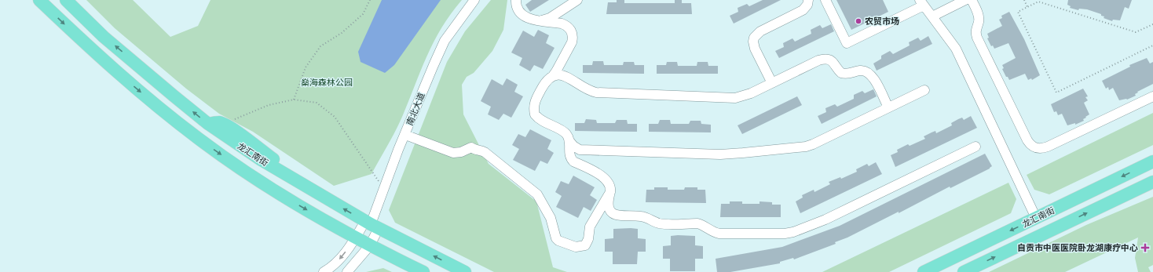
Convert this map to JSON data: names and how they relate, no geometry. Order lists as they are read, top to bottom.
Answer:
{
  "streets": {
    "main road": ["龙汇南街"],
    "street": ["南北大道"]
  },
  "crossings": [
    ["南北大道", "龙汇南街"]
  ],
  "parks": ["燊海森林公园"],
  "places": {
    "other": ["农贸市场"],
    "health": ["自贡市中医医院卧龙湖康疗中心"]
  }
}
